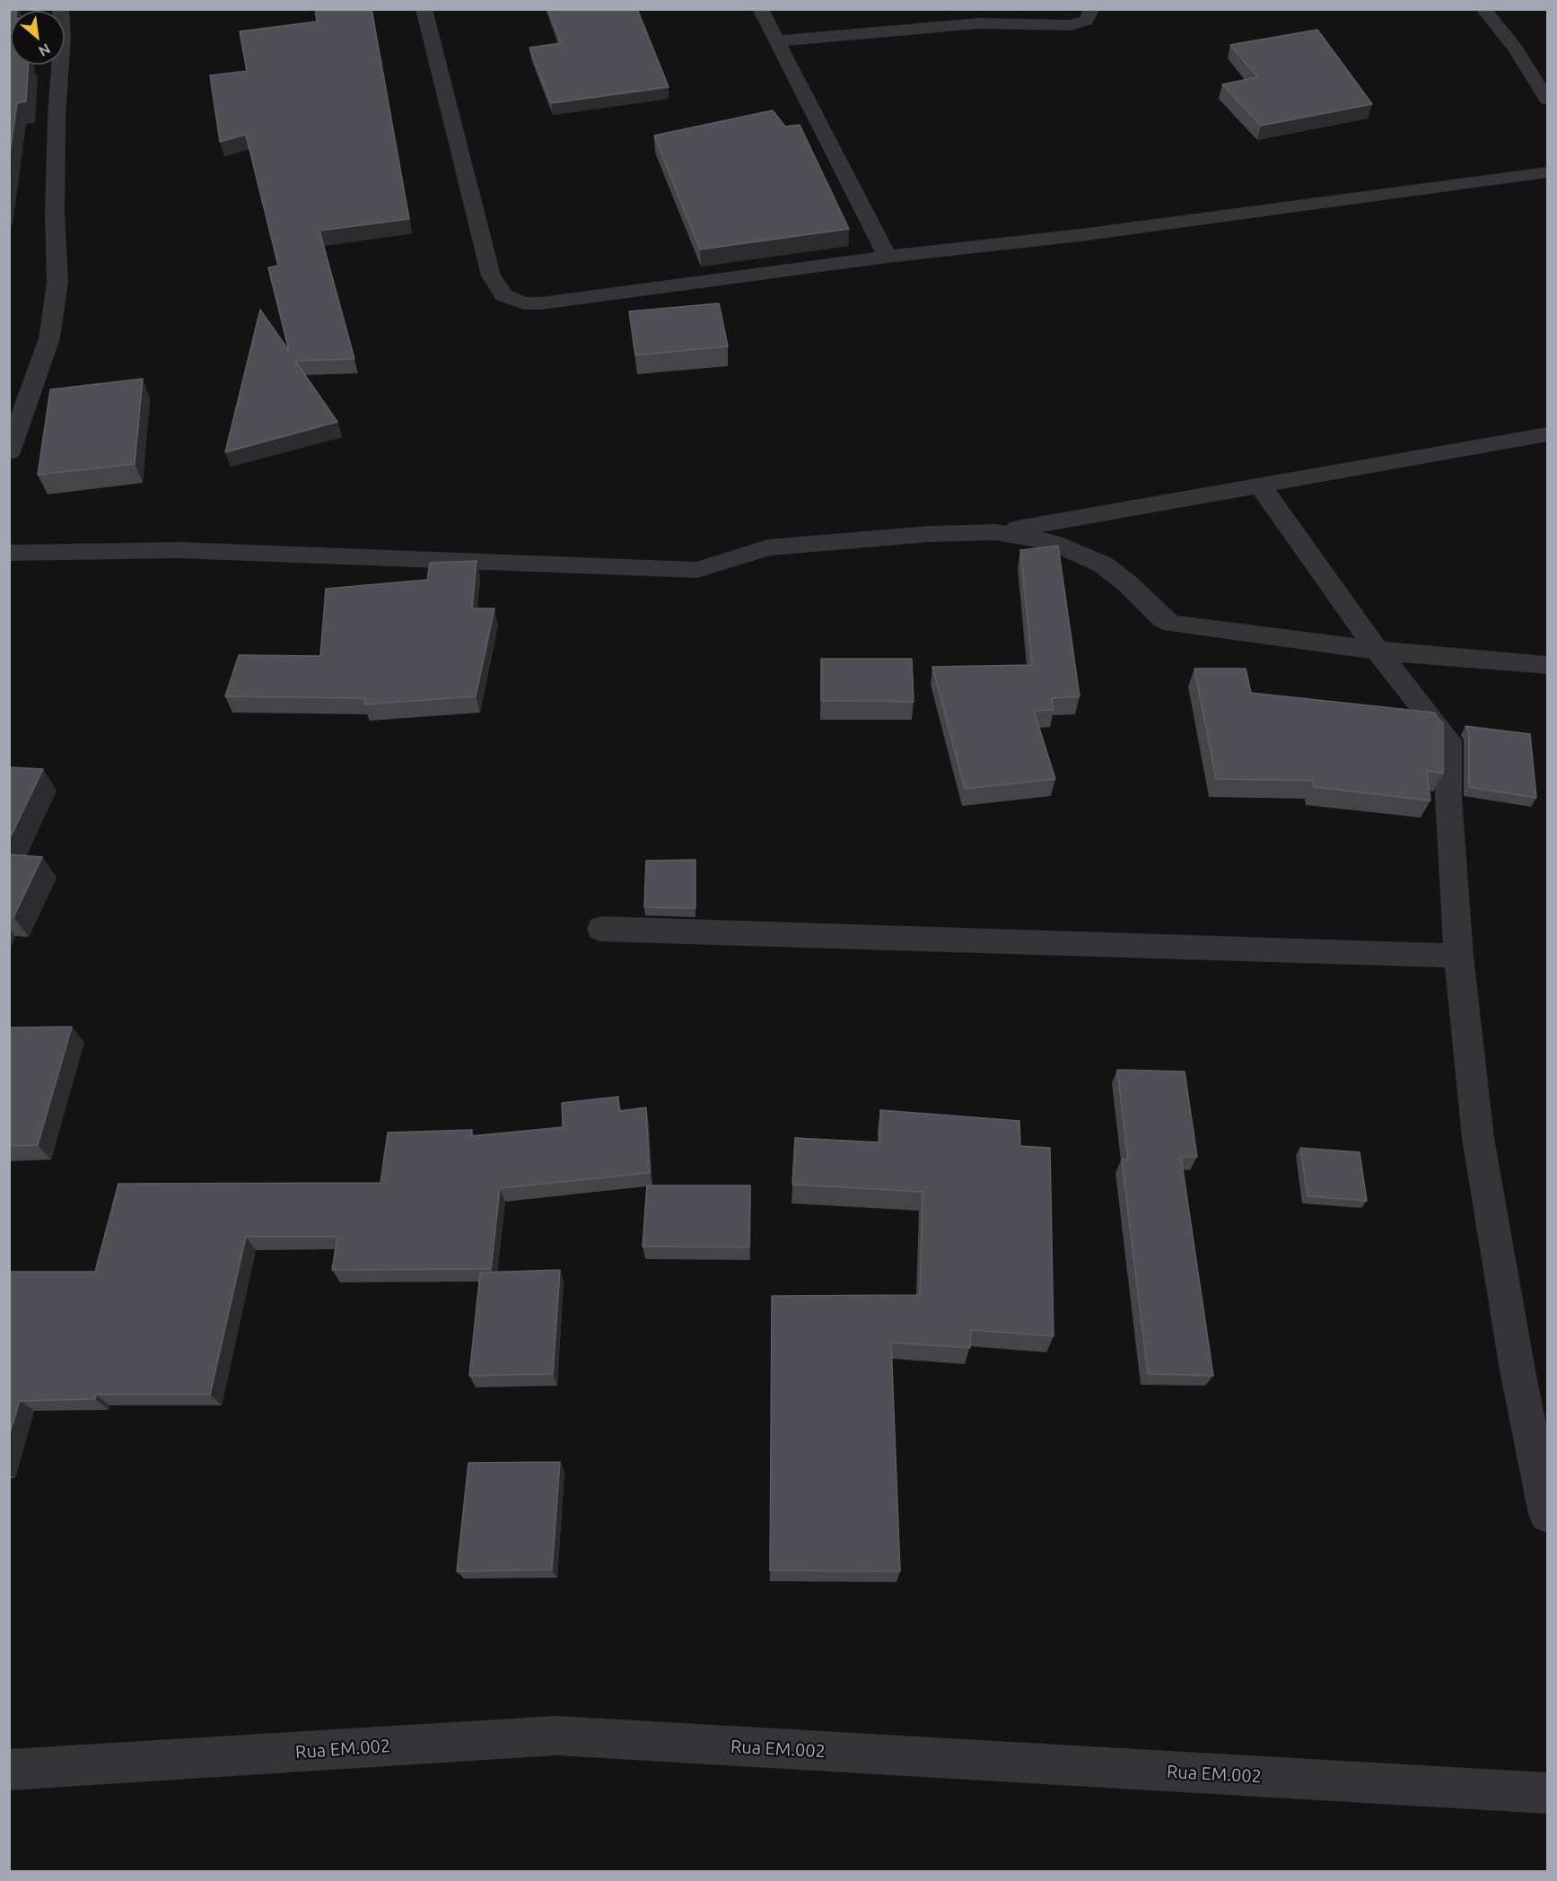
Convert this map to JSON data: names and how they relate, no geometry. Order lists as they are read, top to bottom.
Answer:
{
  "streets": {
    "street": ["Rua EM.002"]
  },
  "north": "bottom right"
}
